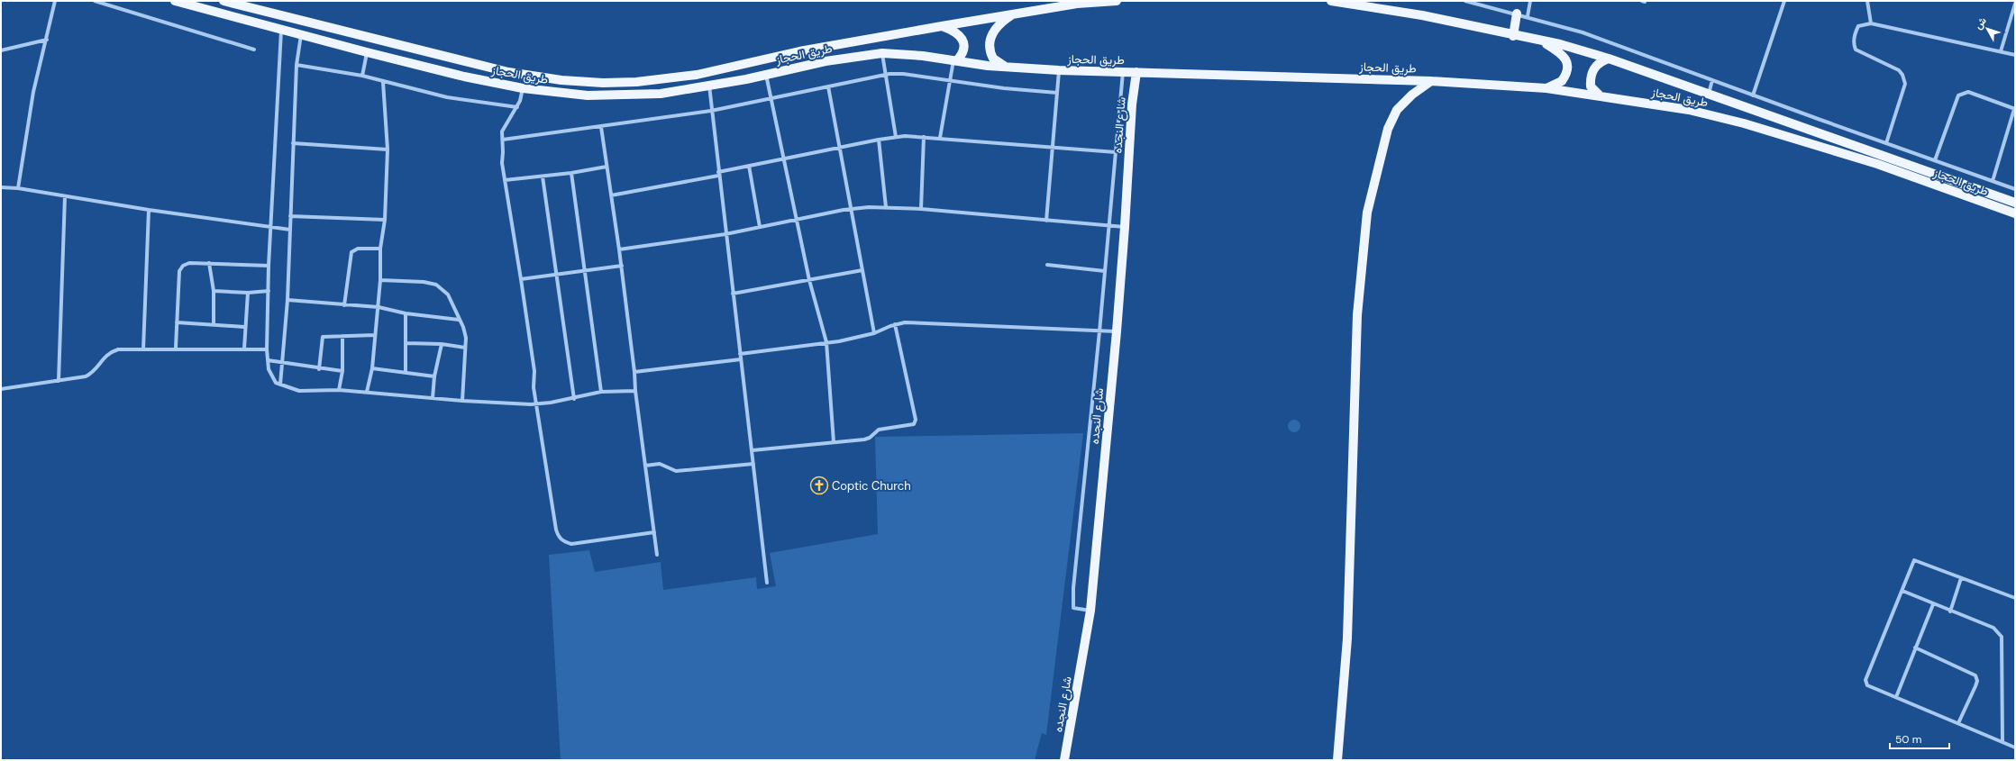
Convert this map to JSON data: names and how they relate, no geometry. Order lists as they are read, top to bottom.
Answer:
{
  "streets": {
    "main road": ["طريق الحجاز", "شارع النجده"]
  },
  "crossings": [
    ["طريق الحجاز", "شارع النجده"]
  ],
  "places": {
    "church": ["Coptic Church"]
  },
  "scale_bar": "50 m",
  "north": "top left"
}
